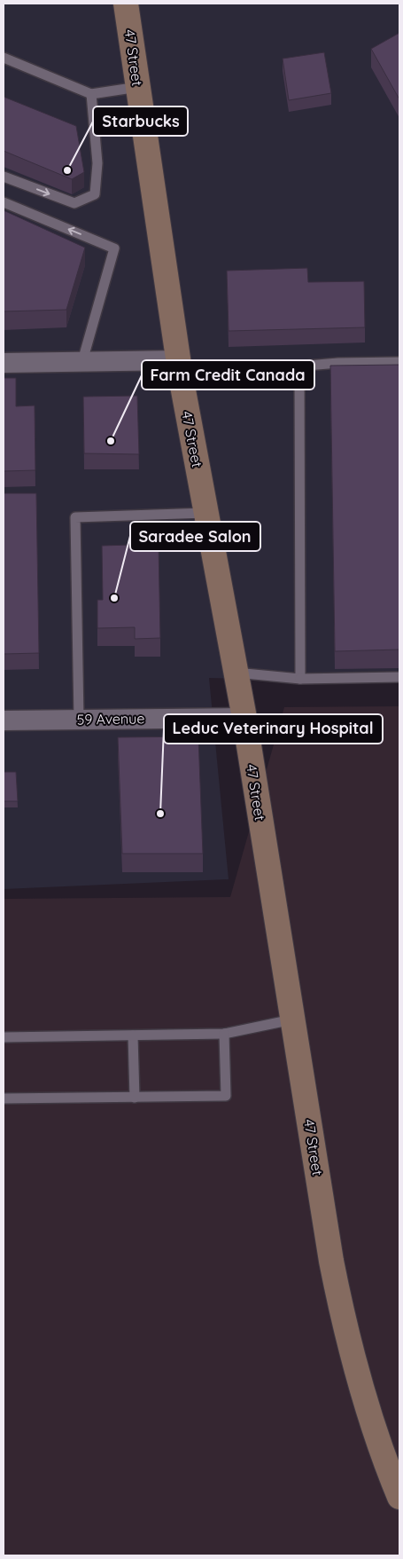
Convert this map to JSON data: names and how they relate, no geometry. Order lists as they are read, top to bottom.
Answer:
{
  "streets": {
    "street": ["47 Street", "59 Avenue"]
  },
  "crossings": [
    ["47 Street", "59 Avenue"]
  ],
  "places": [
    "Starbucks",
    "Farm Credit Canada",
    "Saradee Salon",
    "Leduc Veterinary Hospital"
  ]
}
